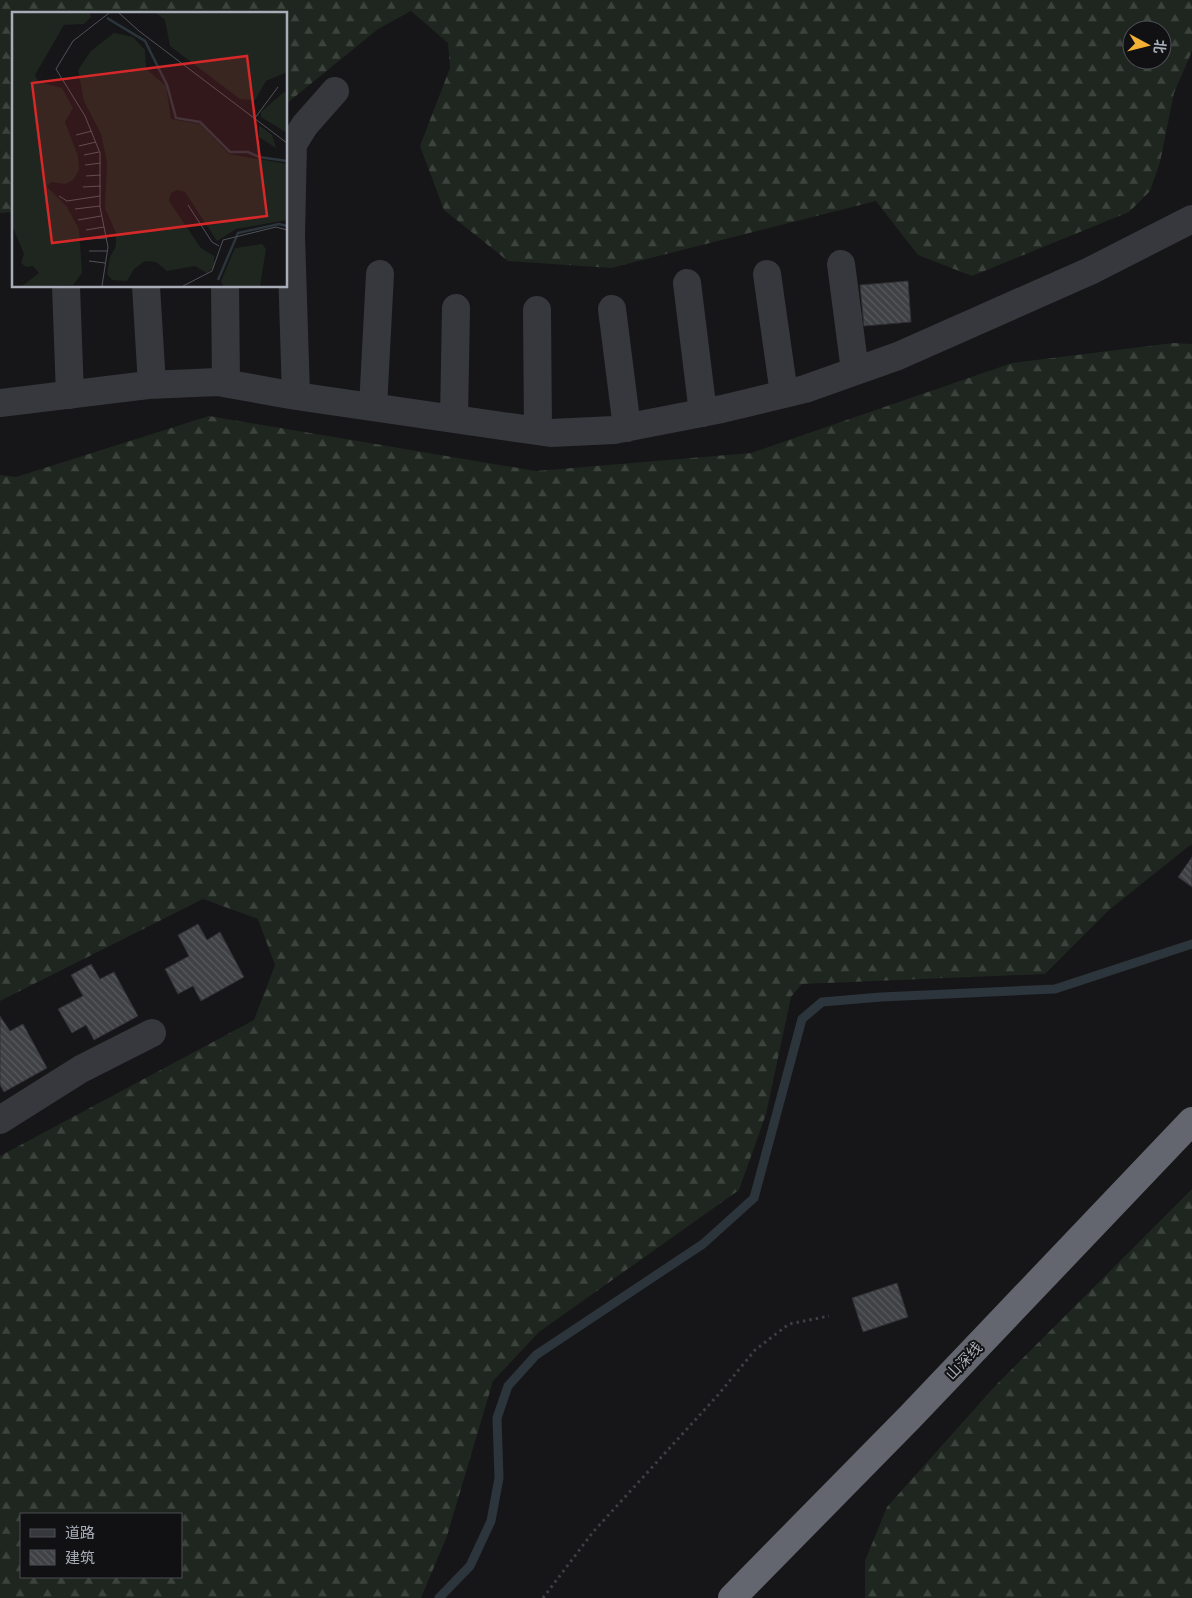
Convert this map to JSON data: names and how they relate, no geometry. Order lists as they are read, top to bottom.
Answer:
{
  "streets": {
    "highway": ["山深线"]
  },
  "legend": ["道路", "建筑"],
  "north": "right"
}
